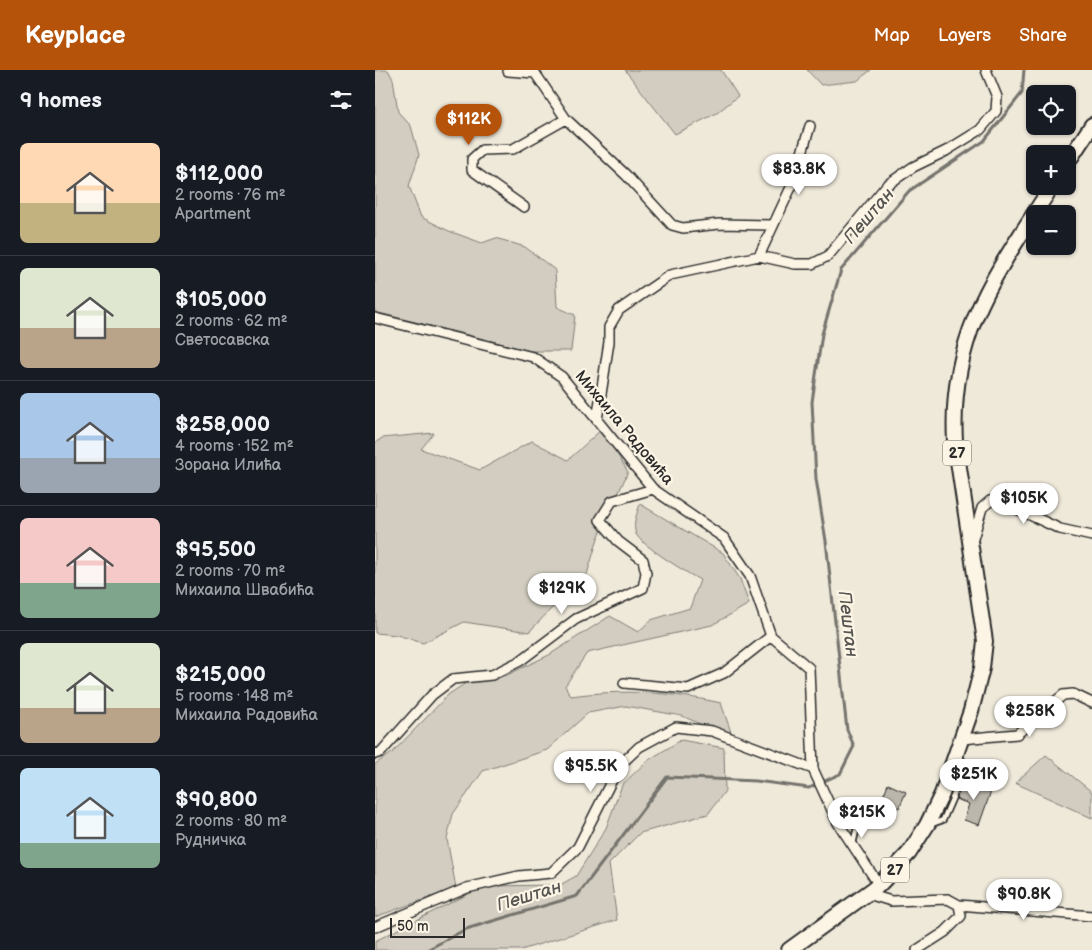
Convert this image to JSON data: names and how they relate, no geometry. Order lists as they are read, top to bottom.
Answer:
{
  "streets": {
    "main road": ["27"],
    "street": ["Михаила Радовића"]
  },
  "water": ["Пештан"],
  "scale_bar": "50 m",
  "page": {
    "header": "Keyplace",
    "nav": ["Map", "Layers", "Share"],
    "heading": "9 homes",
    "map_buttons": ["+", "−"],
    "price": [
      "$112K",
      "$83.8K",
      "$105K",
      "$129K",
      "$258K",
      "$95.5K",
      "$251K",
      "$215K",
      "$90.8K"
    ],
    "list": [
      {
        "name": "$112,000",
        "note": "2 rooms · 76 m² · Apartment"
      },
      {
        "name": "$105,000",
        "note": "2 rooms · 62 m² · Светосавска"
      },
      {
        "name": "$258,000",
        "note": "4 rooms · 152 m² · Зорана Илића"
      },
      {
        "name": "$95,500",
        "note": "2 rooms · 70 m² · Михаила Швабића"
      },
      {
        "name": "$215,000",
        "note": "5 rooms · 148 m² · Михаила Радовића"
      },
      {
        "name": "$90,800",
        "note": "2 rooms · 80 m² · Рудничка"
      }
    ],
    "scale": "50 m"
  }
}
